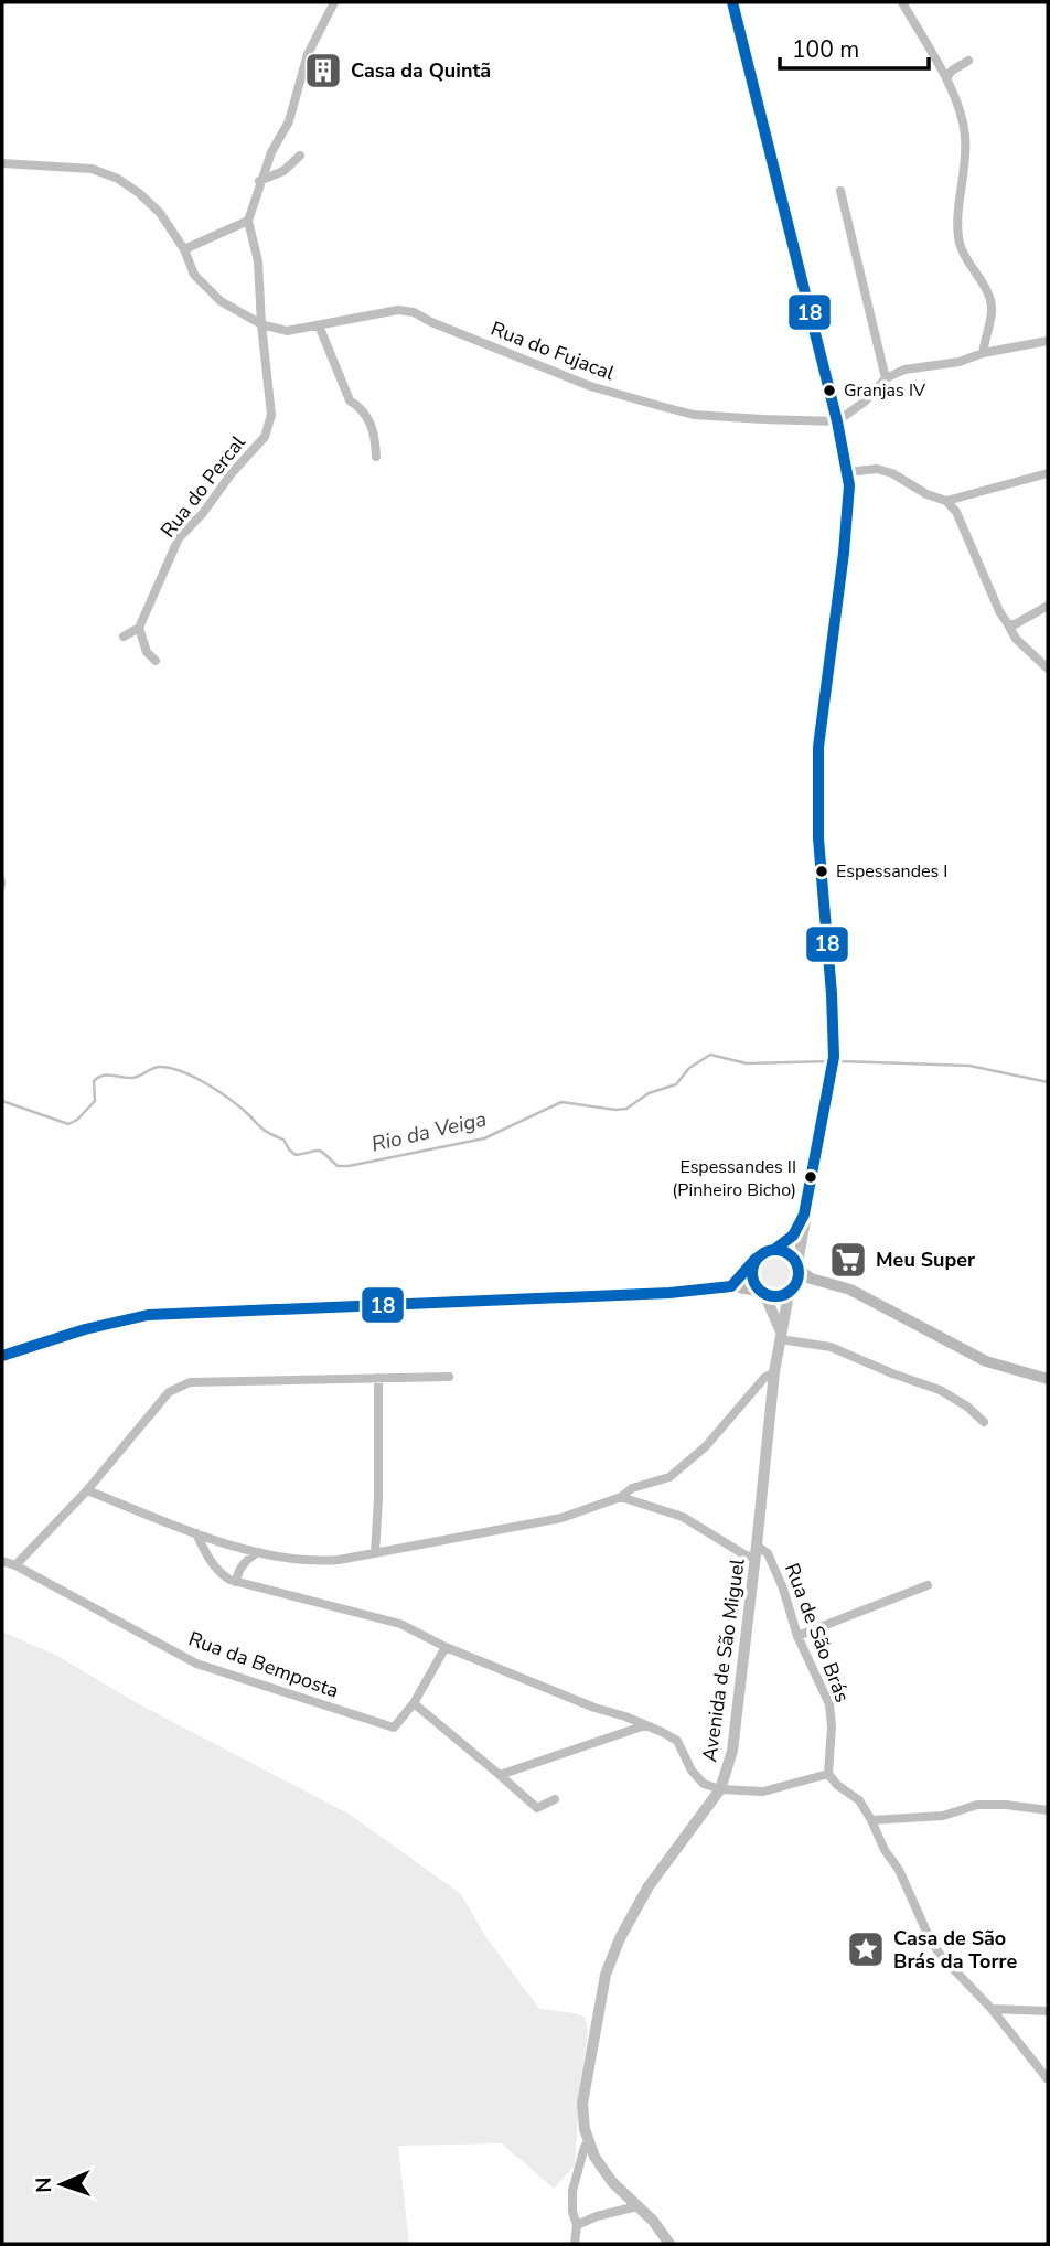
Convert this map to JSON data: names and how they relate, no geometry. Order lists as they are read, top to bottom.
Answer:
{
  "streets": {
    "street": [
      "Rua do Fujacal",
      "Rua do Percal",
      "Rua de São Brás",
      "Avenida de São Miguel",
      "Rua da Bemposta"
    ]
  },
  "crossings": [
    ["Rua do Fujacal", "Rua do Percal"],
    ["Rua de São Brás", "Avenida de São Miguel"]
  ],
  "water": ["Rio da Veiga"],
  "places": {
    "building": ["Casa da Quintã"],
    "other": ["Granjas IV", "Espessandes I", "Espessandes II (Pinheiro Bicho)"],
    "supermarket": ["Meu Super"],
    "place": ["Casa de São Brás da Torre"]
  },
  "lines": ["transit line 18"],
  "scale_bar": "100 m",
  "north": "left"
}
